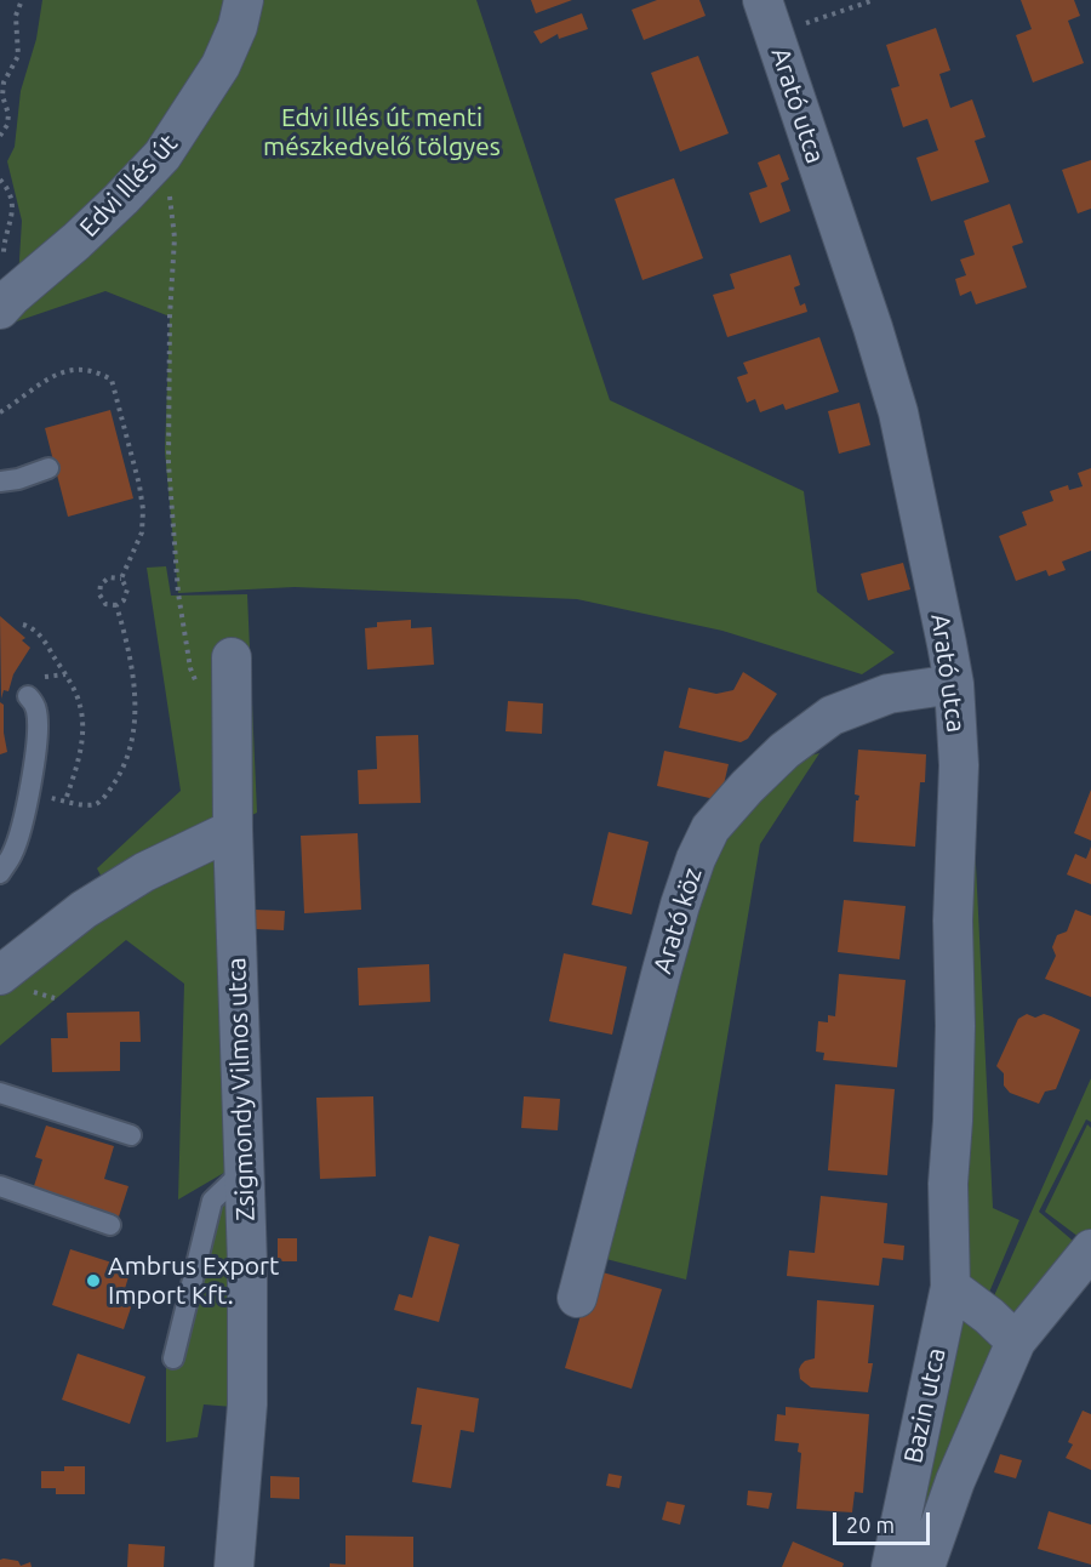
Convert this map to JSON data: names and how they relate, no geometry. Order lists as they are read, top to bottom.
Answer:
{
  "streets": {
    "street": [
      "Arató utca",
      "Edvi Illés út",
      "Arató köz",
      "Zsigmondy Vilmos utca",
      "Bazin utca"
    ]
  },
  "crossings": [
    ["Arató utca", "Arató köz"],
    ["Arató utca", "Bazin utca"]
  ],
  "parks": ["Edvi Illés út menti mészkedvelő tölgyes"],
  "places": ["Ambrus Export Import Kft."],
  "scale_bar": "20 m"
}
